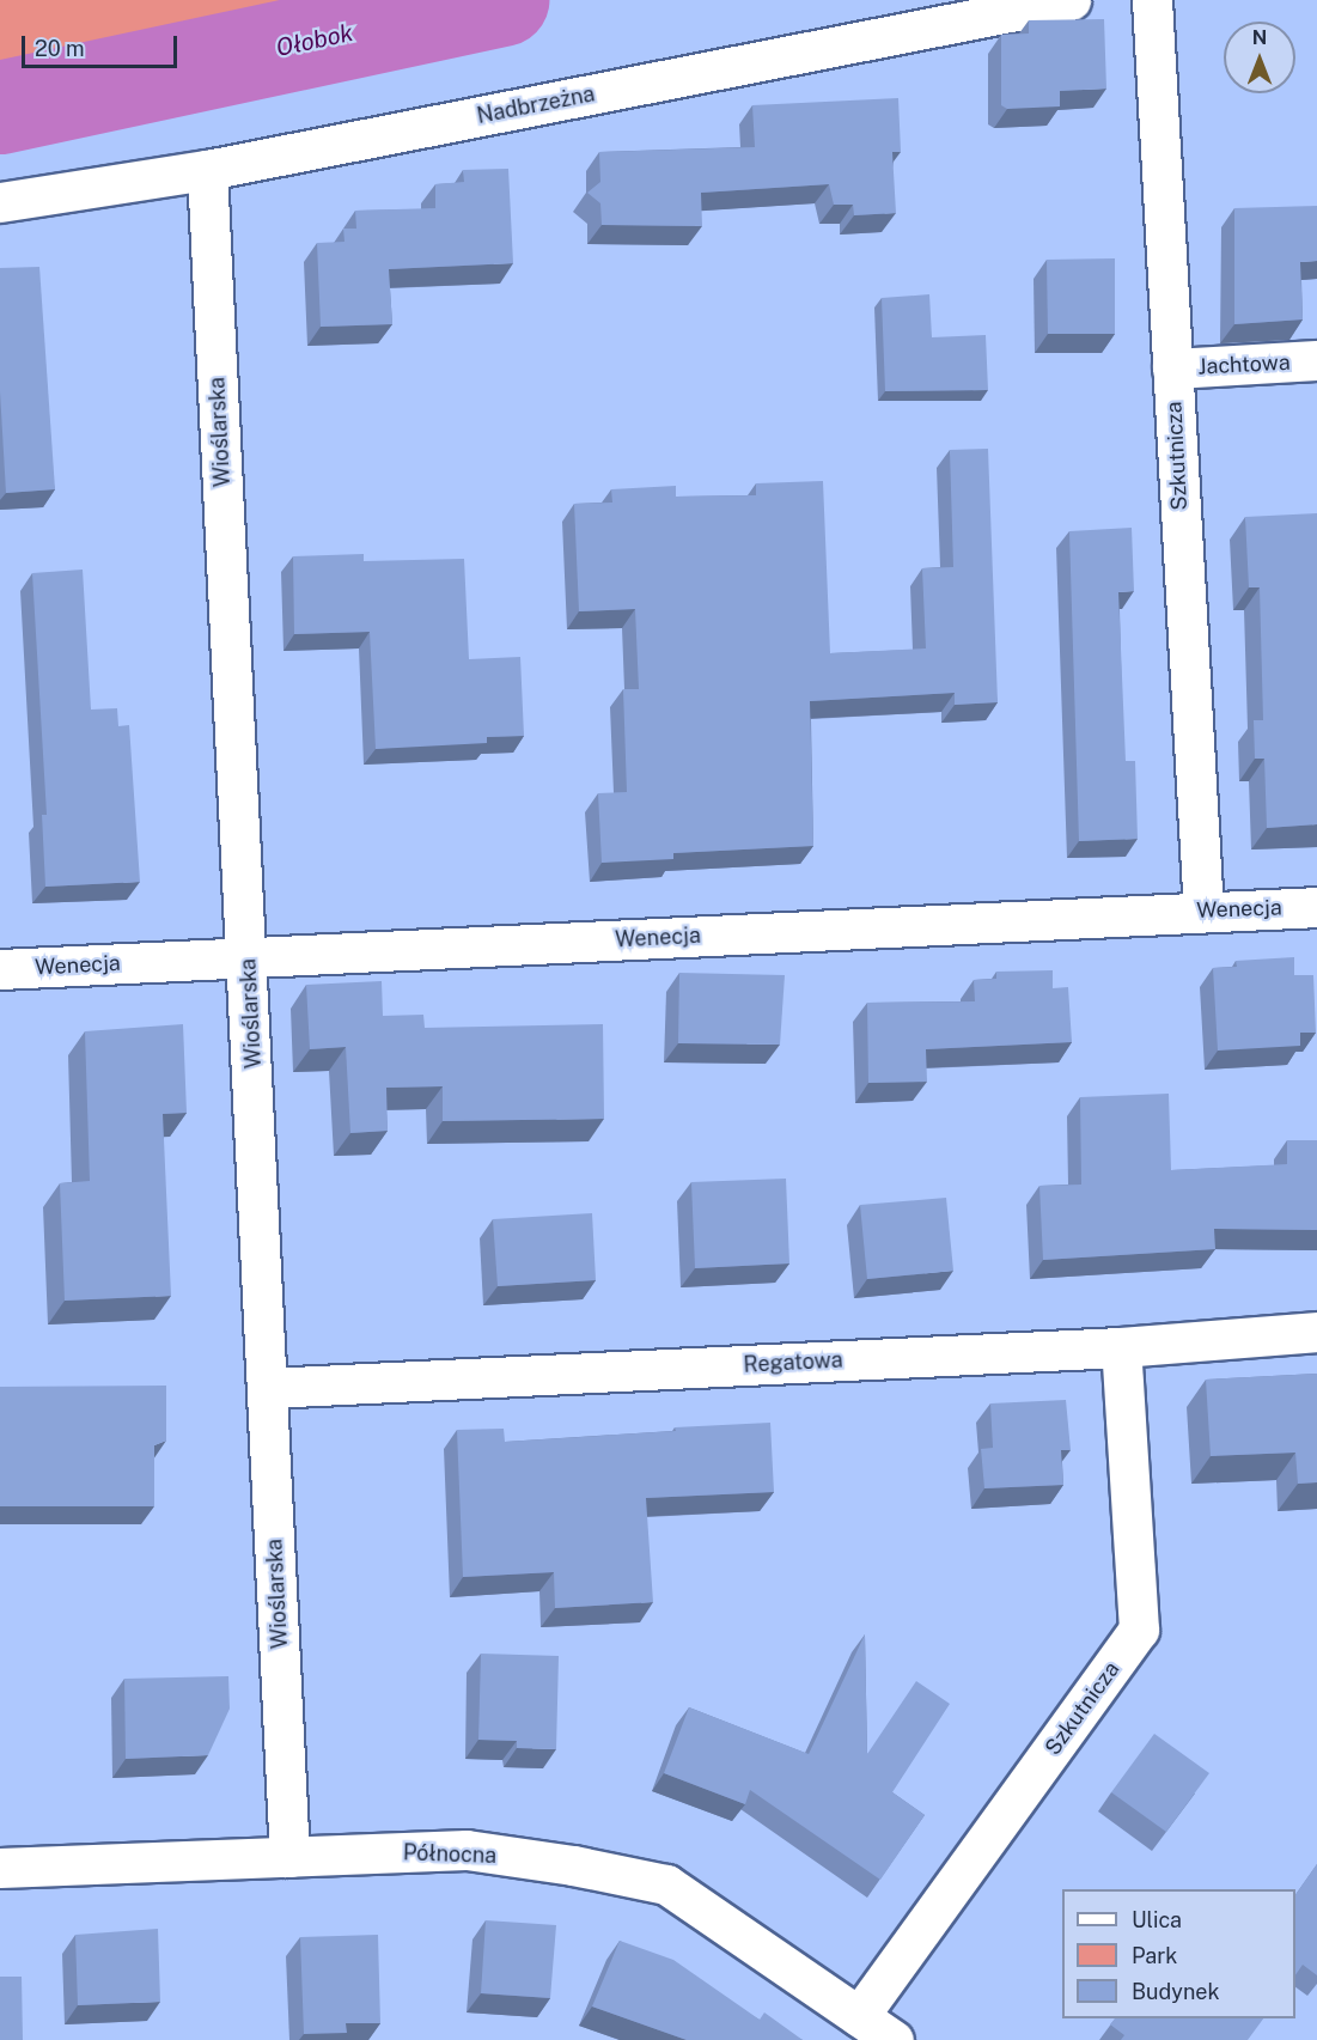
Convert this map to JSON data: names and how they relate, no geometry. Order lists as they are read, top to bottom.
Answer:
{
  "streets": {
    "street": [
      "Nadbrzeżna",
      "Jachtowa",
      "Wioślarska",
      "Szkutnicza",
      "Wenecja",
      "Regatowa",
      "Północna"
    ]
  },
  "crossings": [
    ["Nadbrzeżna", "Wioślarska"],
    ["Jachtowa", "Szkutnicza"],
    ["Wioślarska", "Wenecja"],
    ["Wioślarska", "Regatowa"],
    ["Wioślarska", "Północna"],
    ["Szkutnicza", "Wenecja"],
    ["Szkutnicza", "Regatowa"],
    ["Szkutnicza", "Północna"]
  ],
  "water": ["Ołobok"],
  "legend": ["Ulica", "Park", "Budynek"],
  "scale_bar": "20 m",
  "north": "top"
}
